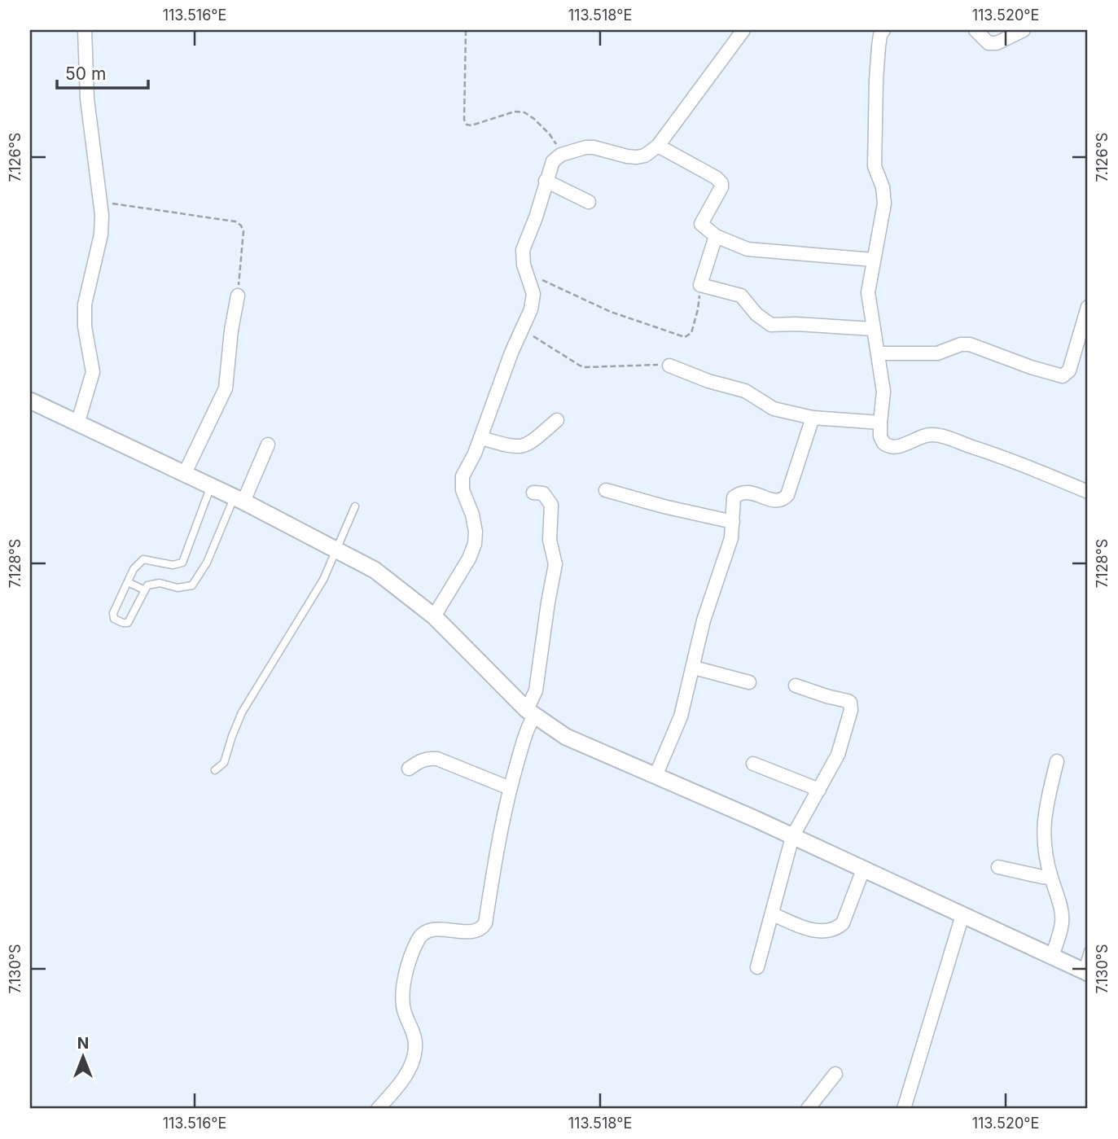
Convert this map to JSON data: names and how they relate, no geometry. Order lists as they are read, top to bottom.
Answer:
{
  "scale_bar": "50 m",
  "north": "top",
  "coordinates": [
    "113.516°E",
    "113.518°E",
    "113.520°E",
    "7.126°S",
    "7.128°S",
    "7.130°S"
  ]
}
